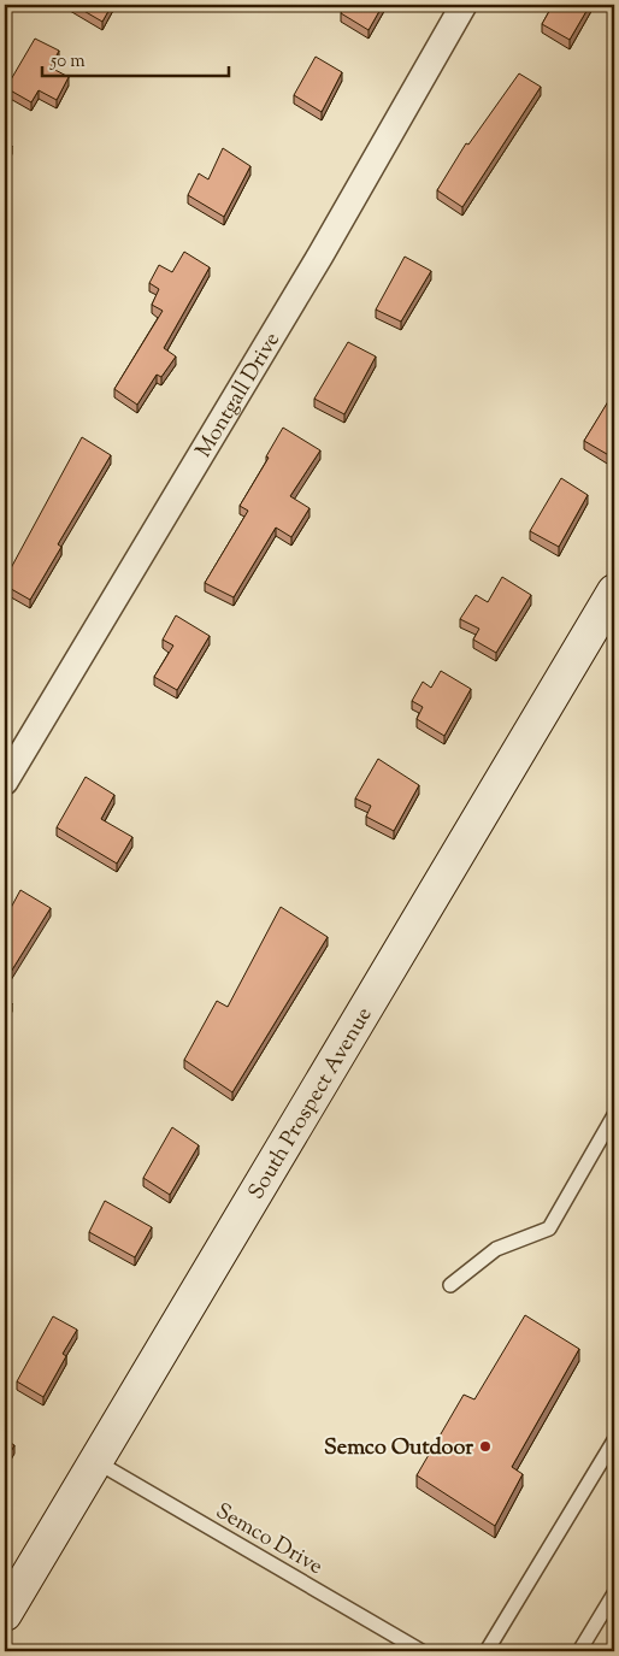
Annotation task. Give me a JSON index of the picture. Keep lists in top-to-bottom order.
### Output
{
  "streets": {
    "street": ["Montgall Drive", "South Prospect Avenue"],
    "lane": ["Semco Drive"]
  },
  "crossings": [
    ["South Prospect Avenue", "Semco Drive"]
  ],
  "places": ["Semco Outdoor"],
  "scale_bar": "50 m"
}
